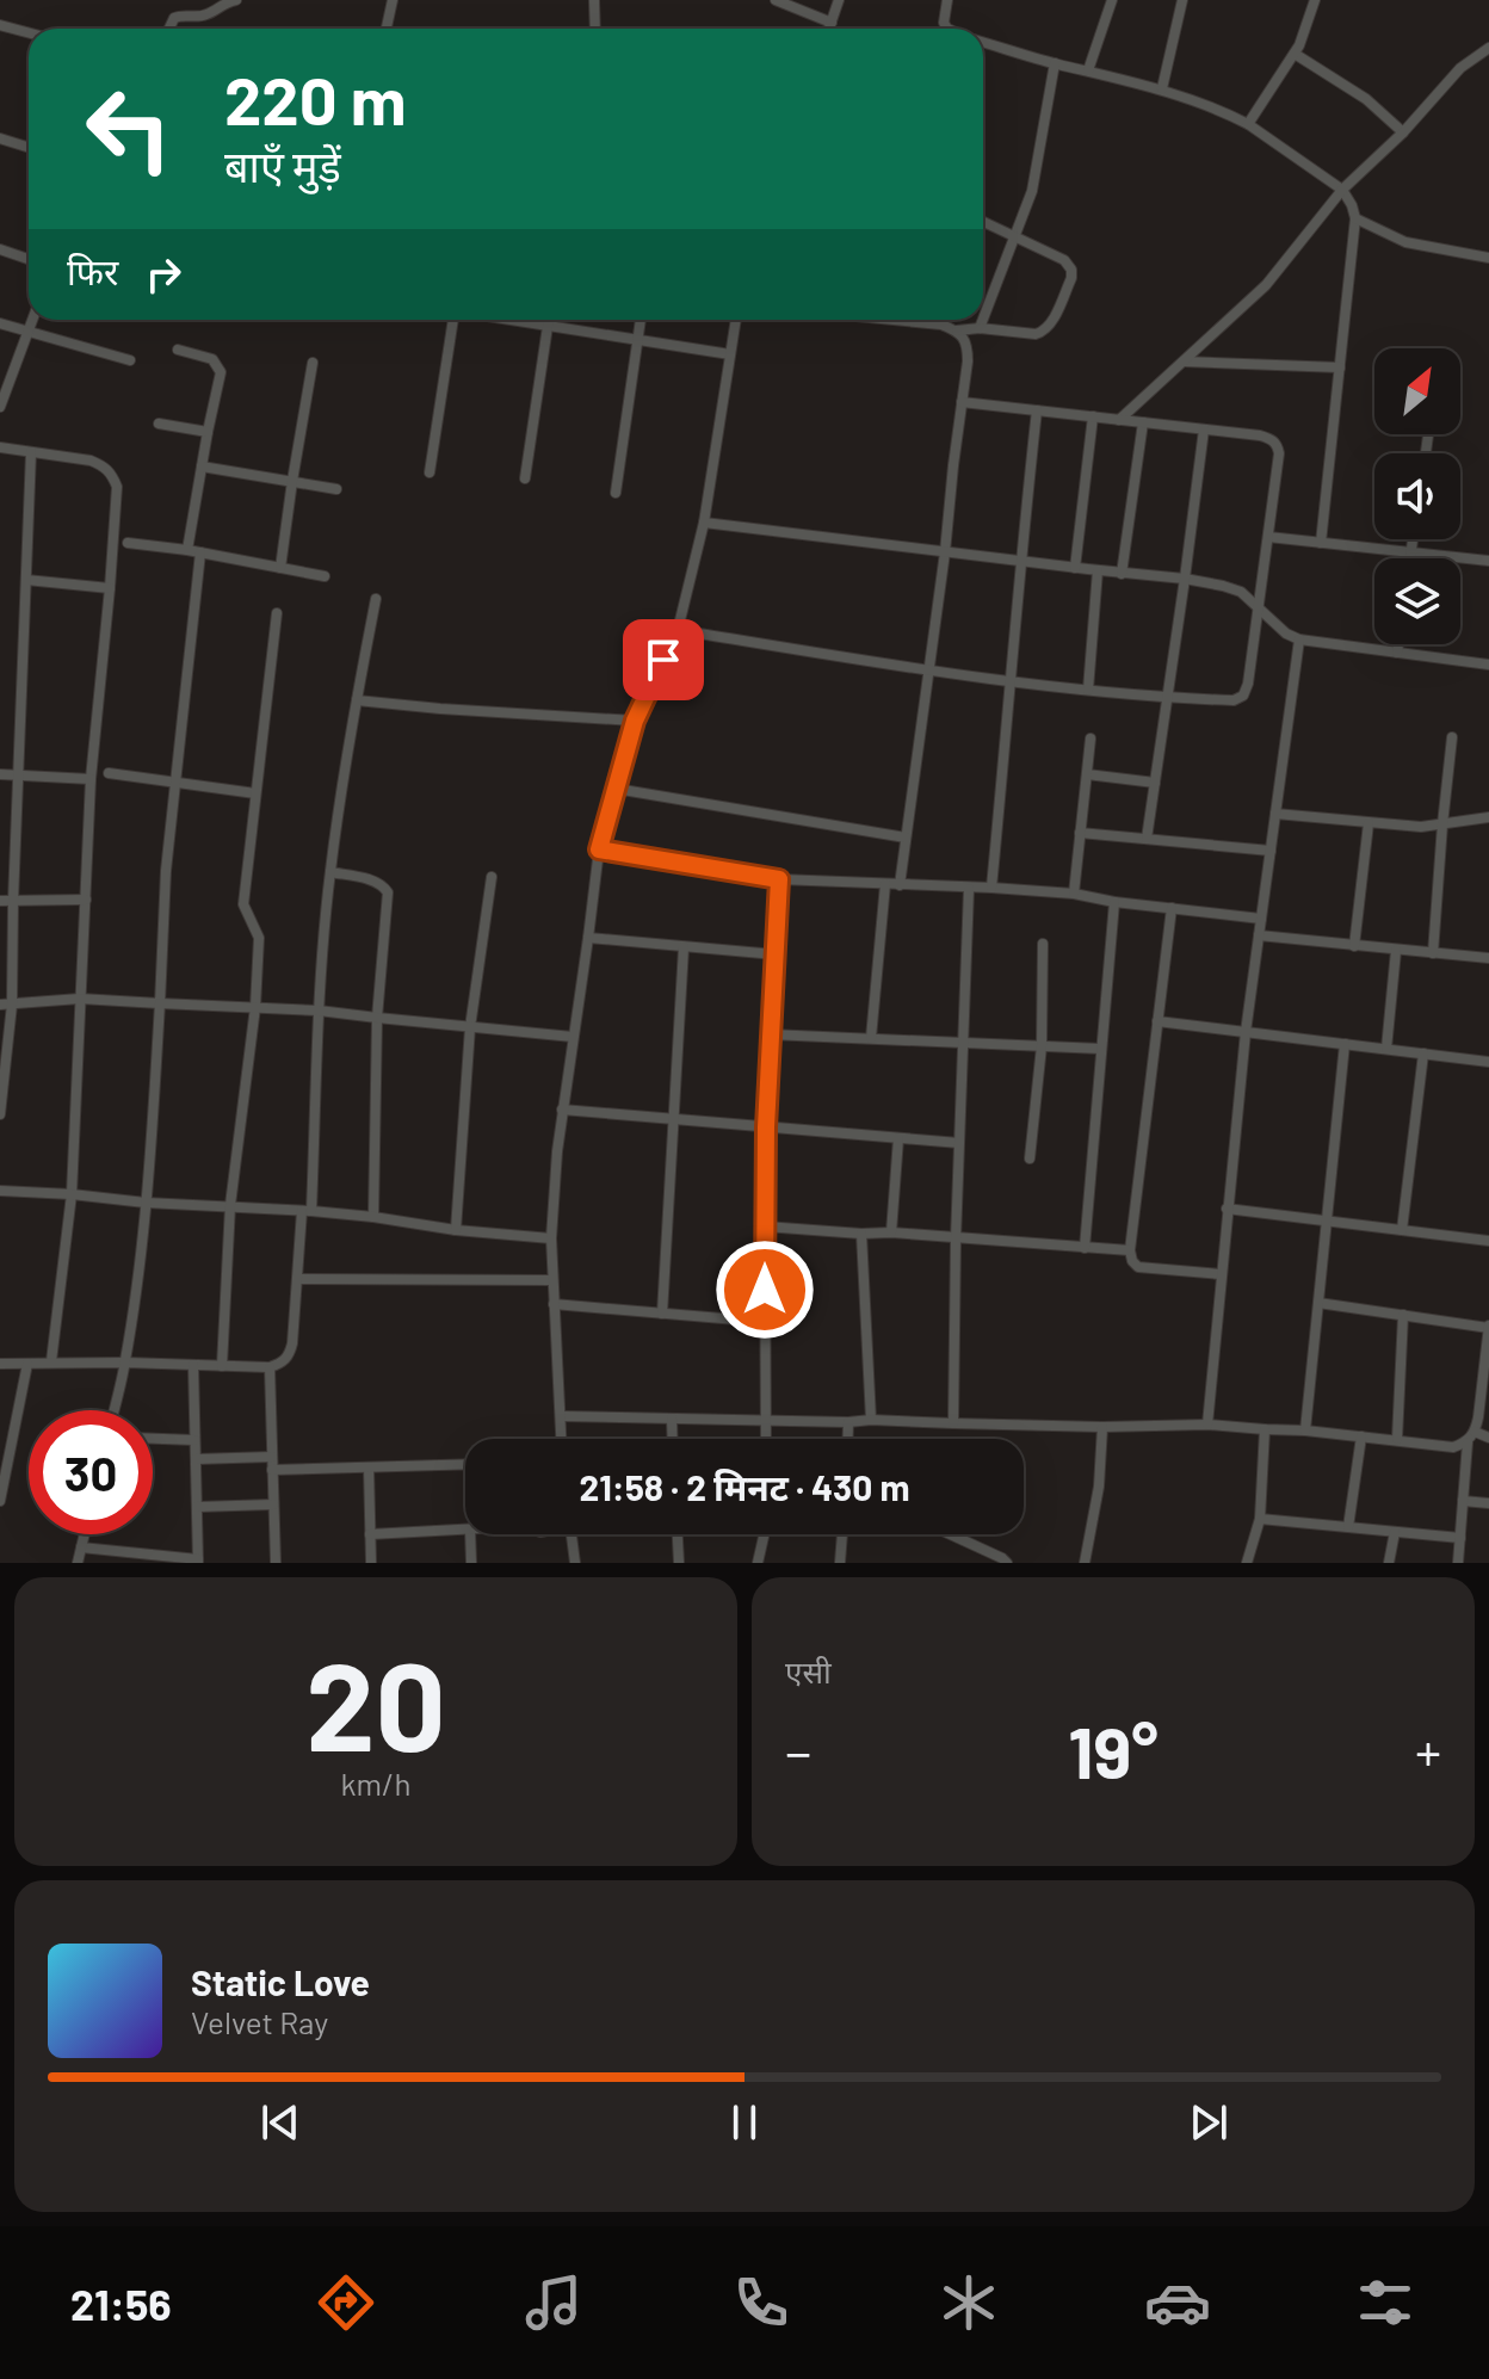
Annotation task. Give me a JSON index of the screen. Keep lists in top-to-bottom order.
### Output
{
  "north": "top right",
  "page": {
    "turn": ["220 m", "बाएँ मुड़ें"],
    "then": "फिर",
    "limit": "30",
    "trip": "21:58 · 2 मिनट · 430 m",
    "tile": [
      ["20", "km/h"],
      "एसी"
    ],
    "heat": ["−", "19°", "+"],
    "song": ["Static Love", "Velvet Ray"],
    "tabs": "21:56"
  }
}
